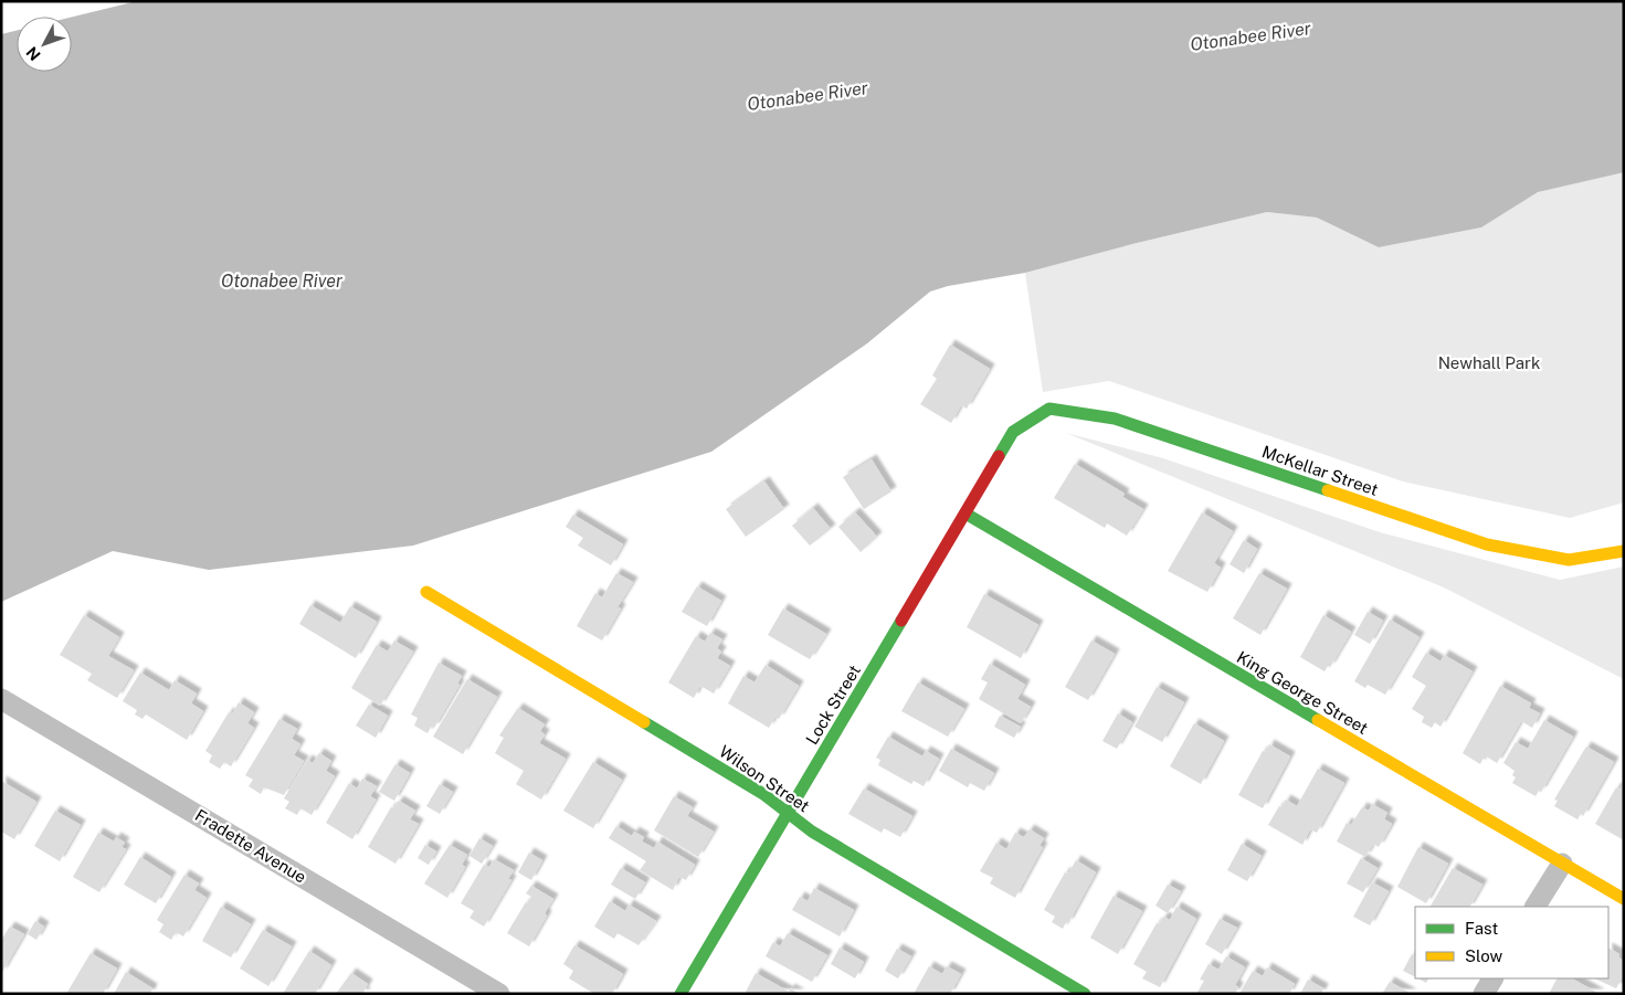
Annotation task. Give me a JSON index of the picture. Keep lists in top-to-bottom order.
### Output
{
  "streets": {
    "street": [
      "McKellar Street",
      "King George Street",
      "Lock Street",
      "Wilson Street",
      "Fradette Avenue"
    ]
  },
  "crossings": [
    ["McKellar Street", "Lock Street"],
    ["King George Street", "Lock Street"],
    ["Lock Street", "Wilson Street"]
  ],
  "water": ["Otonabee River"],
  "parks": ["Newhall Park"],
  "legend": ["Fast", "Slow"],
  "north": "bottom left"
}
